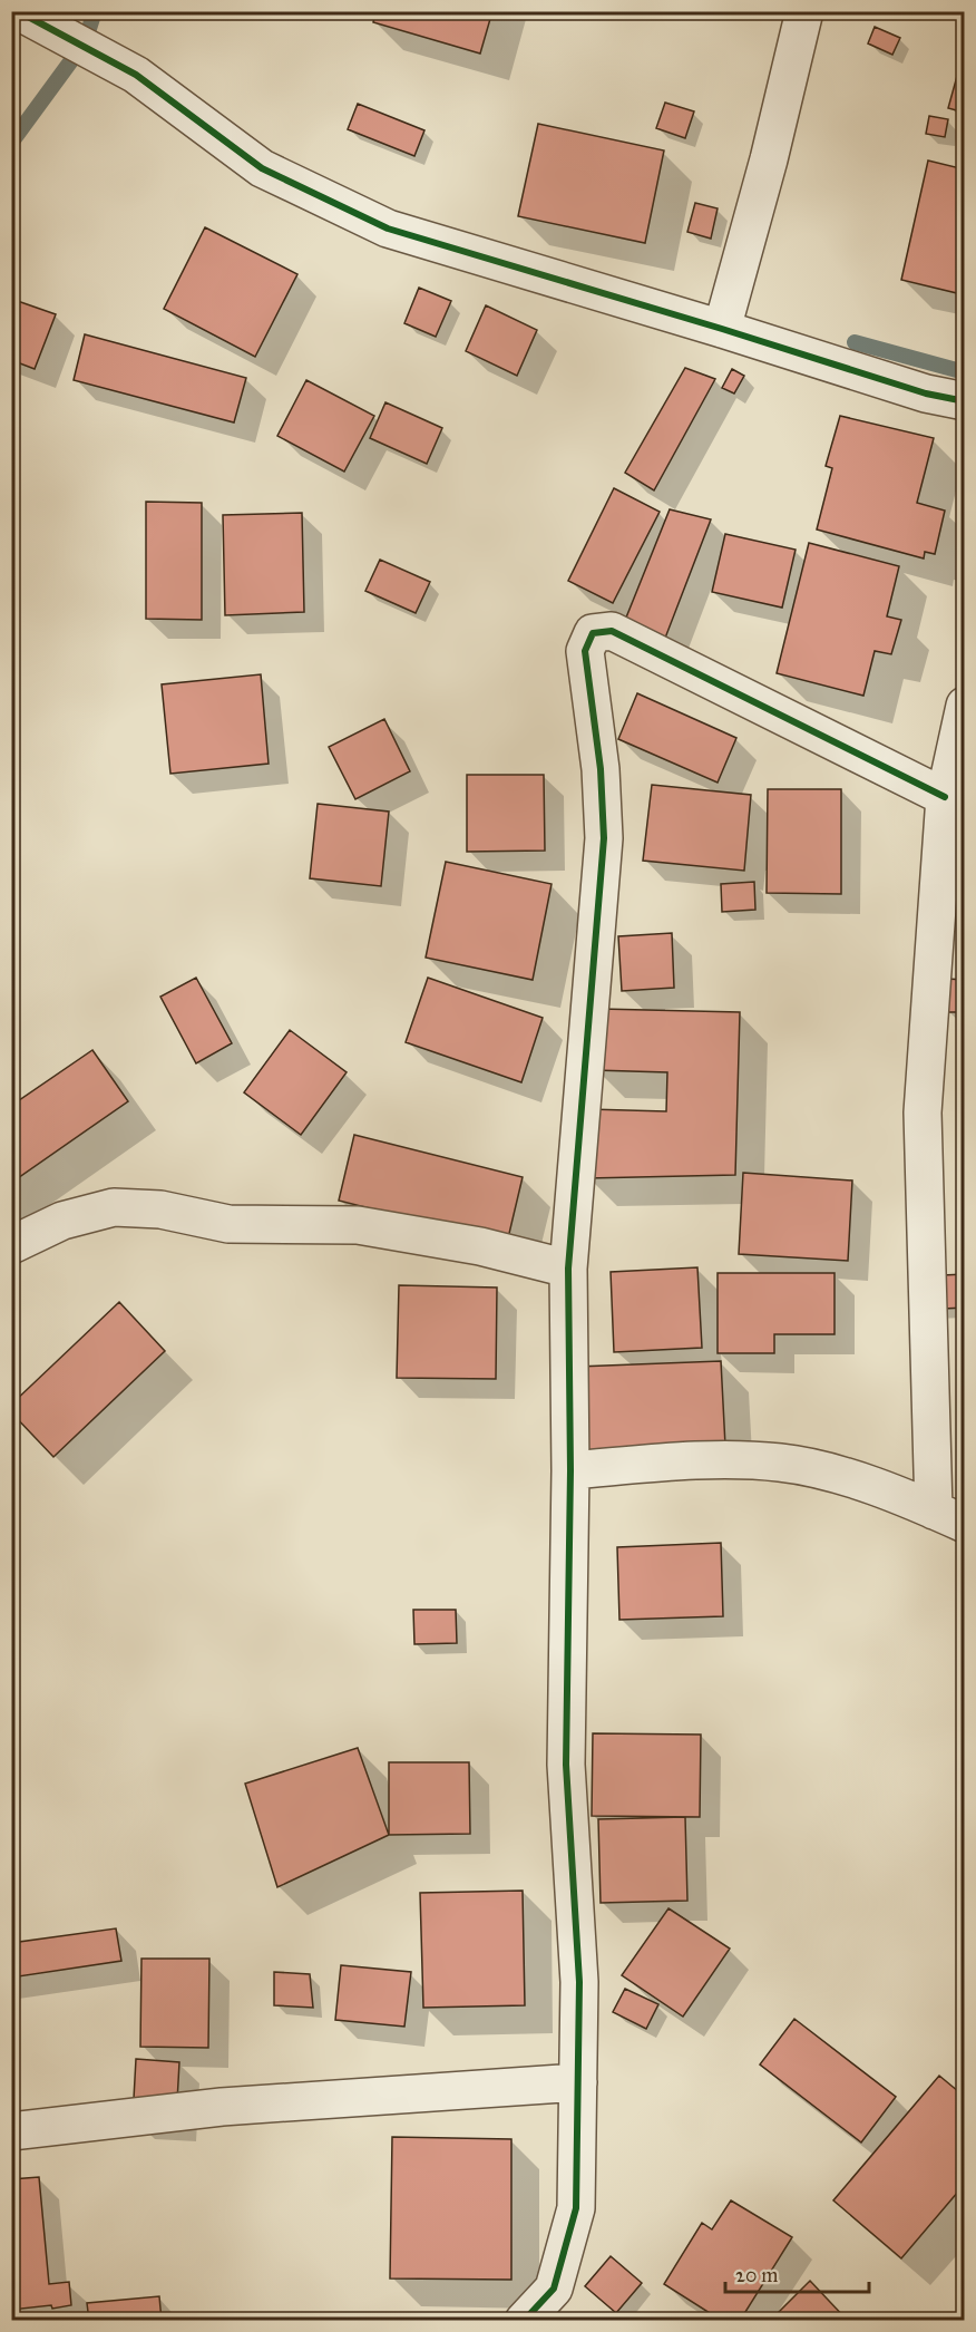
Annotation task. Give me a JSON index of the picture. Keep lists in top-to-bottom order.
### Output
{
  "scale_bar": "20 m"
}
